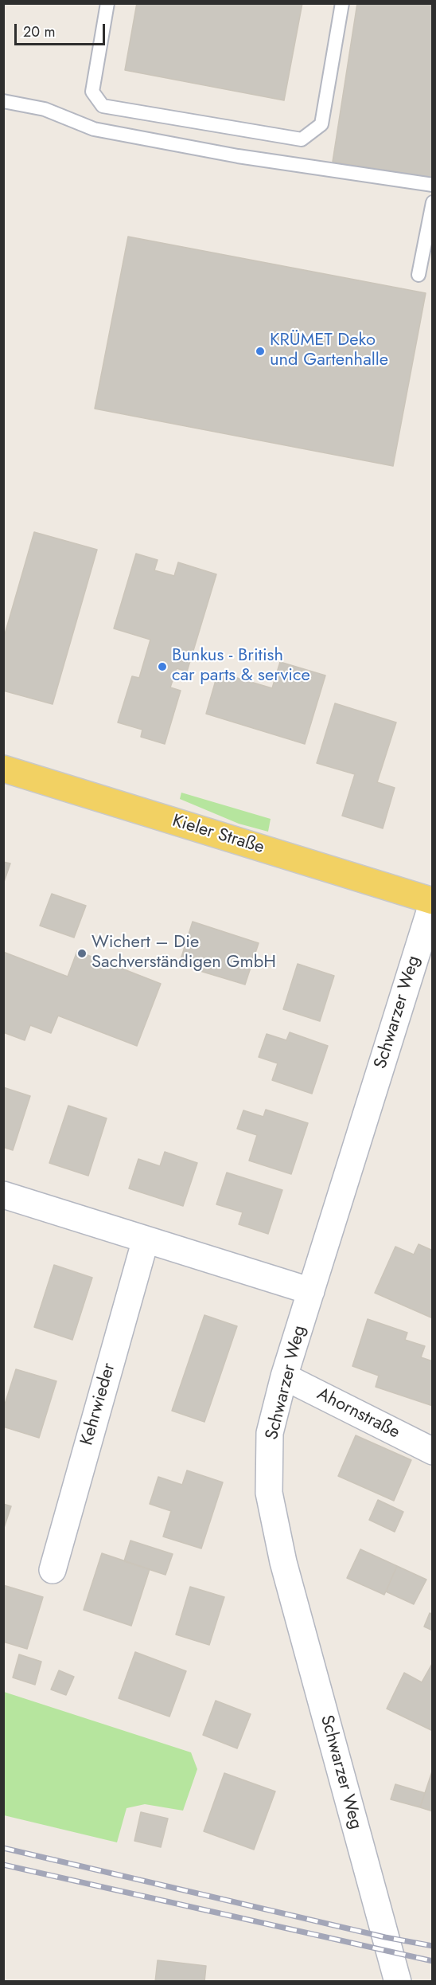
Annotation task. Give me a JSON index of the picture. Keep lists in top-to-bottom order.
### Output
{
  "streets": {
    "main road": ["Kieler Straße"],
    "street": ["Schwarzer Weg", "Kehrwieder", "Ahornstraße"]
  },
  "crossings": [
    ["Kieler Straße", "Schwarzer Weg"],
    ["Schwarzer Weg", "Ahornstraße"]
  ],
  "places": ["KRÜMET Deko und Gartenhalle", "Bunkus - British car parts & service", "Wichert – Die Sachverständigen GmbH"],
  "scale_bar": "20 m"
}
